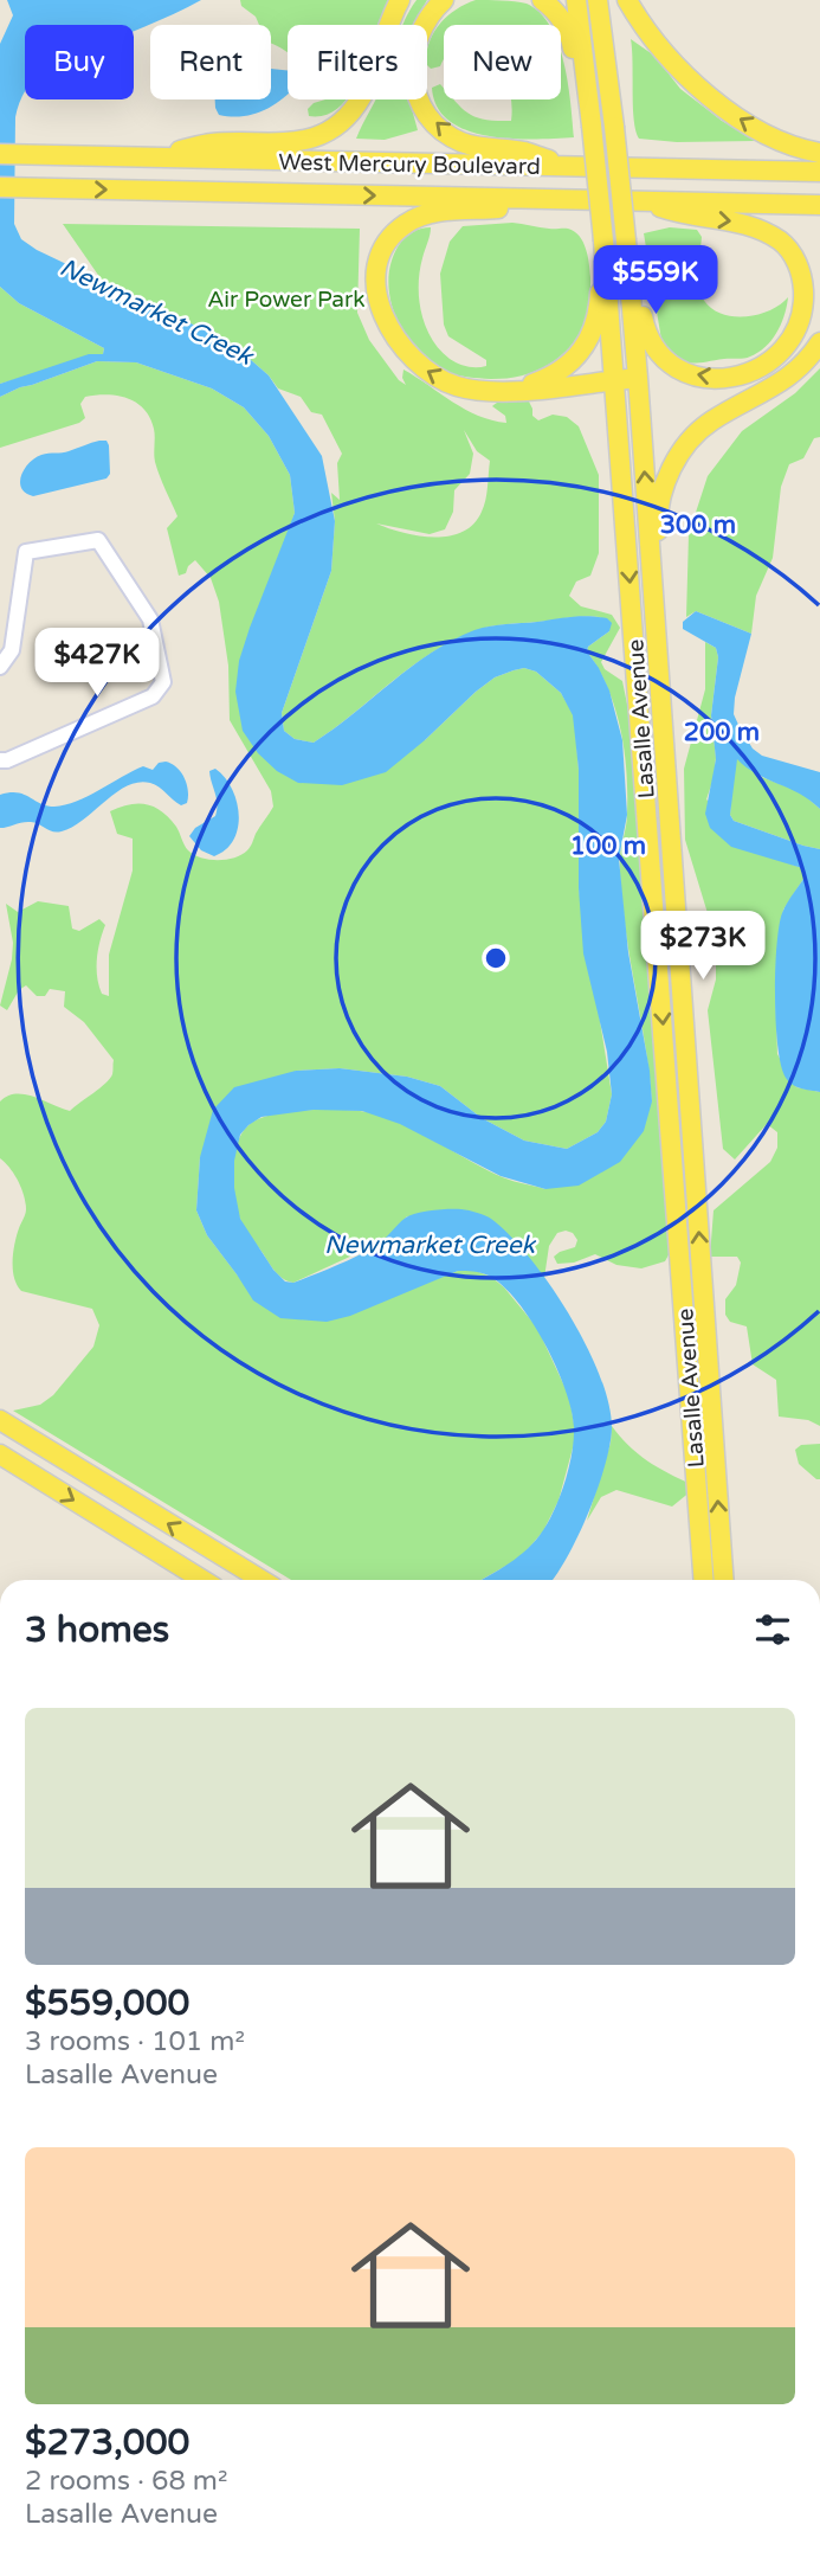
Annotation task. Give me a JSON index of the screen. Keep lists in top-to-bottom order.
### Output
{
  "streets": {
    "main road": ["West Mercury Boulevard", "Lasalle Avenue"]
  },
  "water": ["Newmarket Creek"],
  "parks": ["Air Power Park"],
  "page": {
    "chip": [
      "Buy",
      "Rent",
      "Filters",
      "New"
    ],
    "price": ["$559K", "$427K", "$273K"],
    "heading": "3 homes",
    "list": [
      {
        "name": "$559,000",
        "note": "3 rooms · 101 m² · Lasalle Avenue"
      },
      {
        "name": "$273,000",
        "note": "2 rooms · 68 m² · Lasalle Avenue"
      }
    ]
  },
  "rings": ["300 m", "200 m", "100 m"]
}
